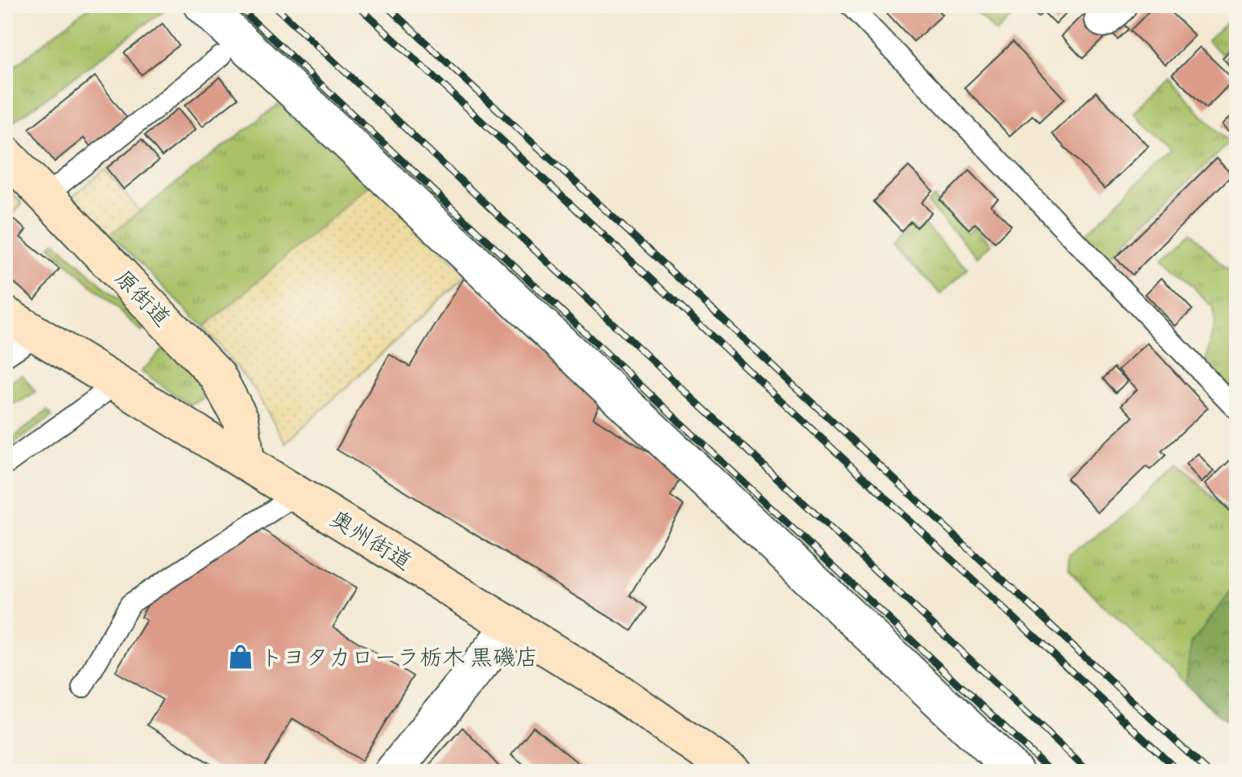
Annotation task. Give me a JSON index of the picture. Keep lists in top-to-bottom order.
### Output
{
  "streets": {
    "main road": ["原街道", "奥州街道"]
  },
  "crossings": [
    ["原街道", "奥州街道"]
  ],
  "places": {
    "shop": ["トヨタカローラ栃木 黒磯店"]
  }
}
